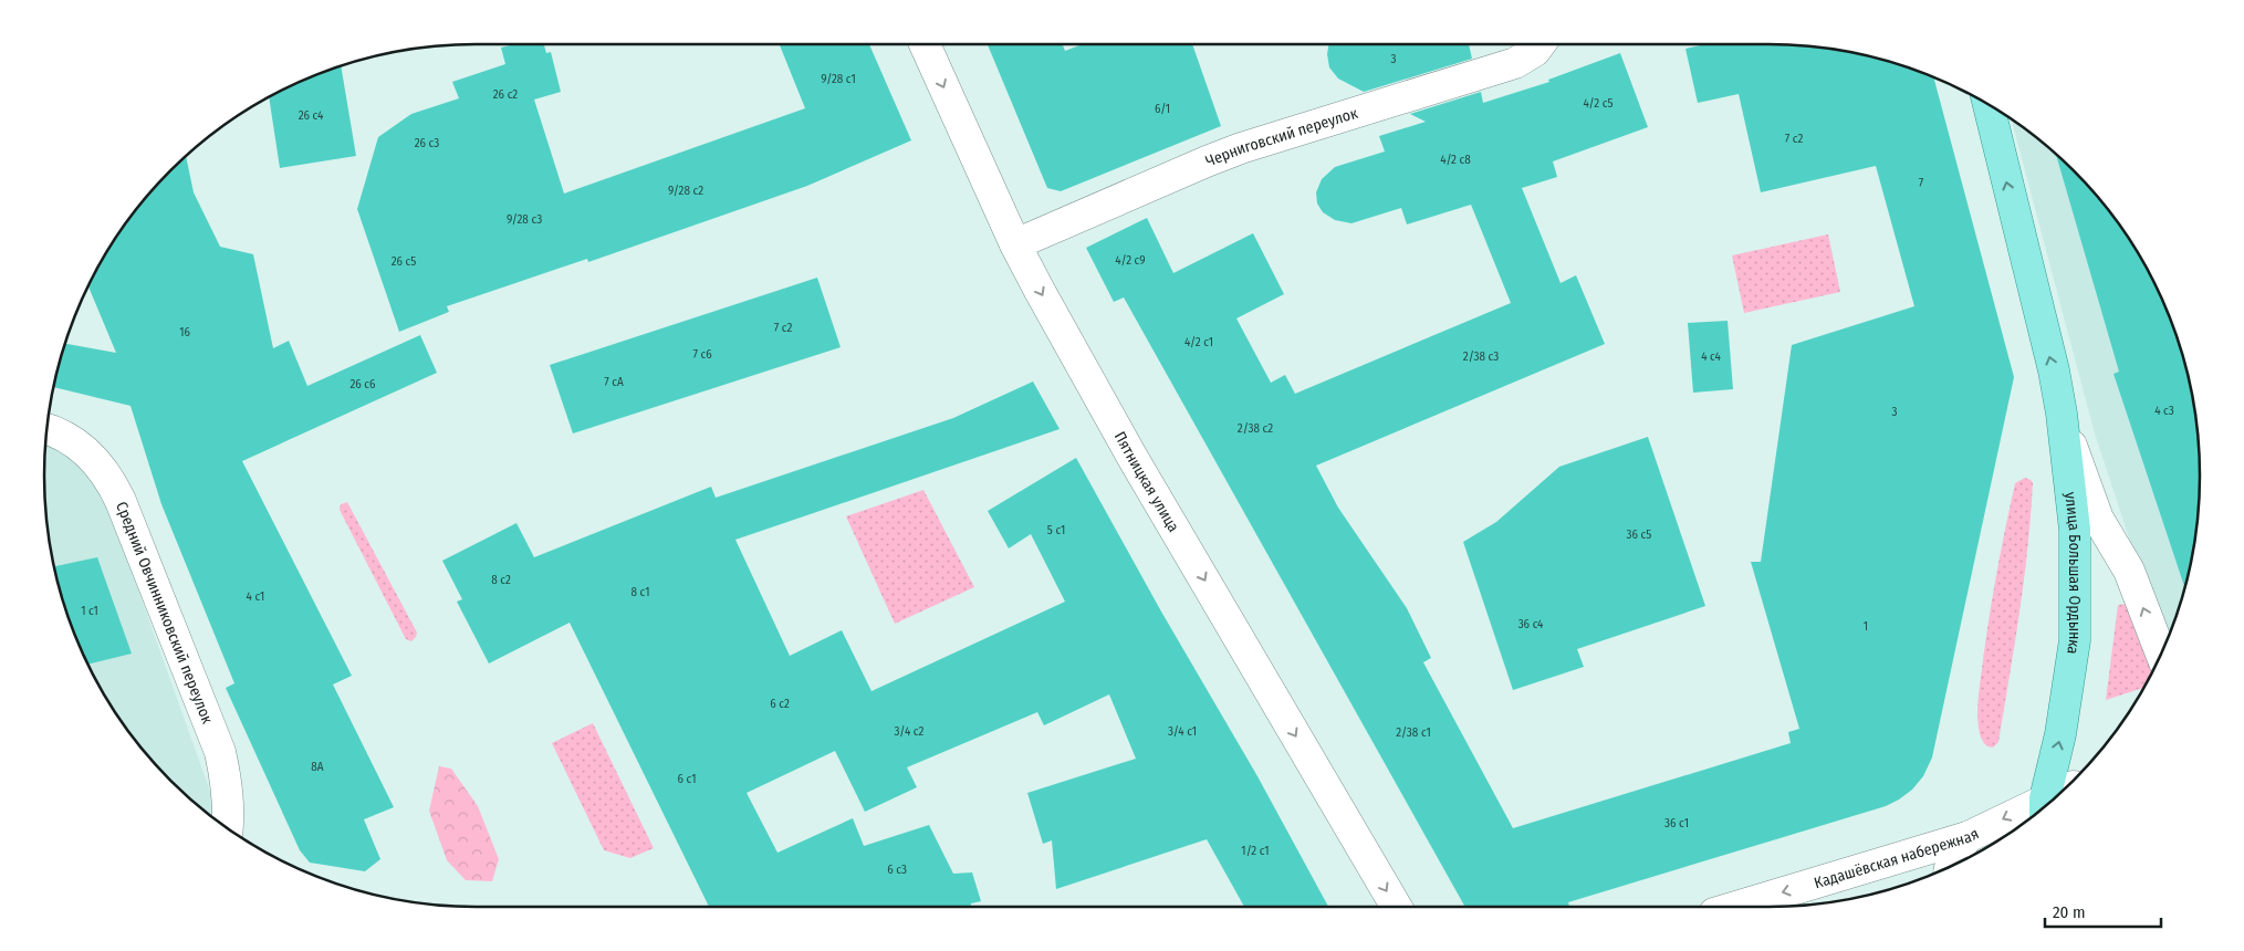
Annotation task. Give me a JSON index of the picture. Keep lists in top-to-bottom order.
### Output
{
  "streets": {
    "main road": ["улица Большая Ордынка"],
    "street": [
      "Черниговский переулок",
      "Пятницкая улица",
      "Средний Овчинниковский переулок",
      "Кадашёвская набережная"
    ]
  },
  "crossings": [
    ["Черниговский переулок", "Пятницкая улица"]
  ],
  "one_way": ["Пятницкая улица", "улица Большая Ордынка", "Кадашёвская набережная"],
  "house_numbers": [
    "3",
    "9/28 с1",
    "26 с2",
    "4/2 с5",
    "6/1",
    "26 с4",
    "7 с2",
    "26 с3",
    "4/2 с8",
    "7",
    "9/28 с2",
    "9/28 с3",
    "4/2 с9",
    "26 с5",
    "7 с2",
    "16",
    "4/2 с1",
    "7 с6",
    "2/38 с3",
    "4 с4",
    "7 сА",
    "26 с6",
    "4 с3",
    "3",
    "2/38 с2",
    "5 с1",
    "36 с5",
    "8 с2",
    "8 с1",
    "4 с1",
    "1 с1",
    "36 с4",
    "1",
    "6 с2",
    "3/4 с2",
    "3/4 с1",
    "2/38 с1",
    "8А",
    "6 с1",
    "36 с1",
    "1/2 с1",
    "6 с3"
  ],
  "scale_bar": "20 m"
}
